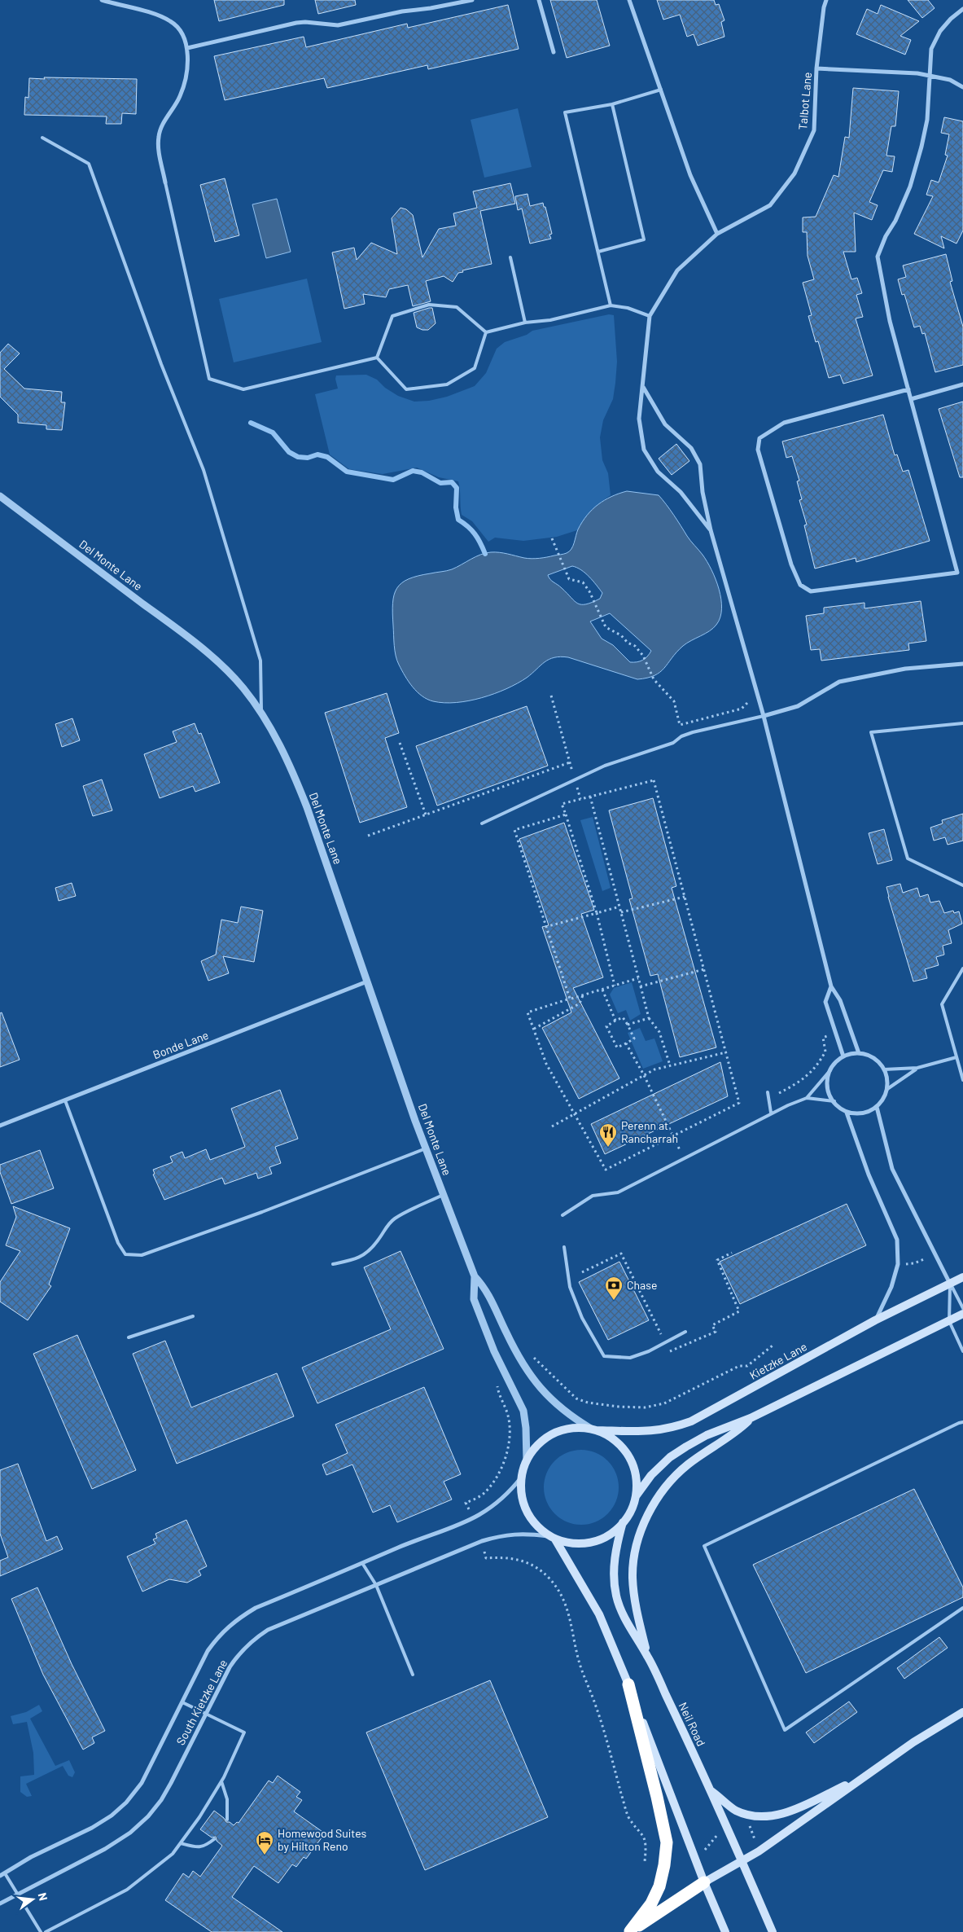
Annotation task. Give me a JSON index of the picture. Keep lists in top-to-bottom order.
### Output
{
  "streets": {
    "main road": ["Kietzke Lane", "Neil Road"],
    "street": [
      "Talbot Lane",
      "Del Monte Lane",
      "Bonde Lane",
      "South Kietzke Lane"
    ]
  },
  "crossings": [
    ["Del Monte Lane", "Bonde Lane"],
    ["Del Monte Lane", "Kietzke Lane"],
    ["Del Monte Lane", "South Kietzke Lane"],
    ["Del Monte Lane", "Neil Road"],
    ["Kietzke Lane", "South Kietzke Lane"],
    ["Kietzke Lane", "Neil Road"],
    ["South Kietzke Lane", "Neil Road"]
  ],
  "places": {
    "restaurant": ["Perenn at Rancharrah"],
    "bank": ["Chase"],
    "hotel": ["Homewood Suites by Hilton Reno"]
  },
  "north": "right"
}
